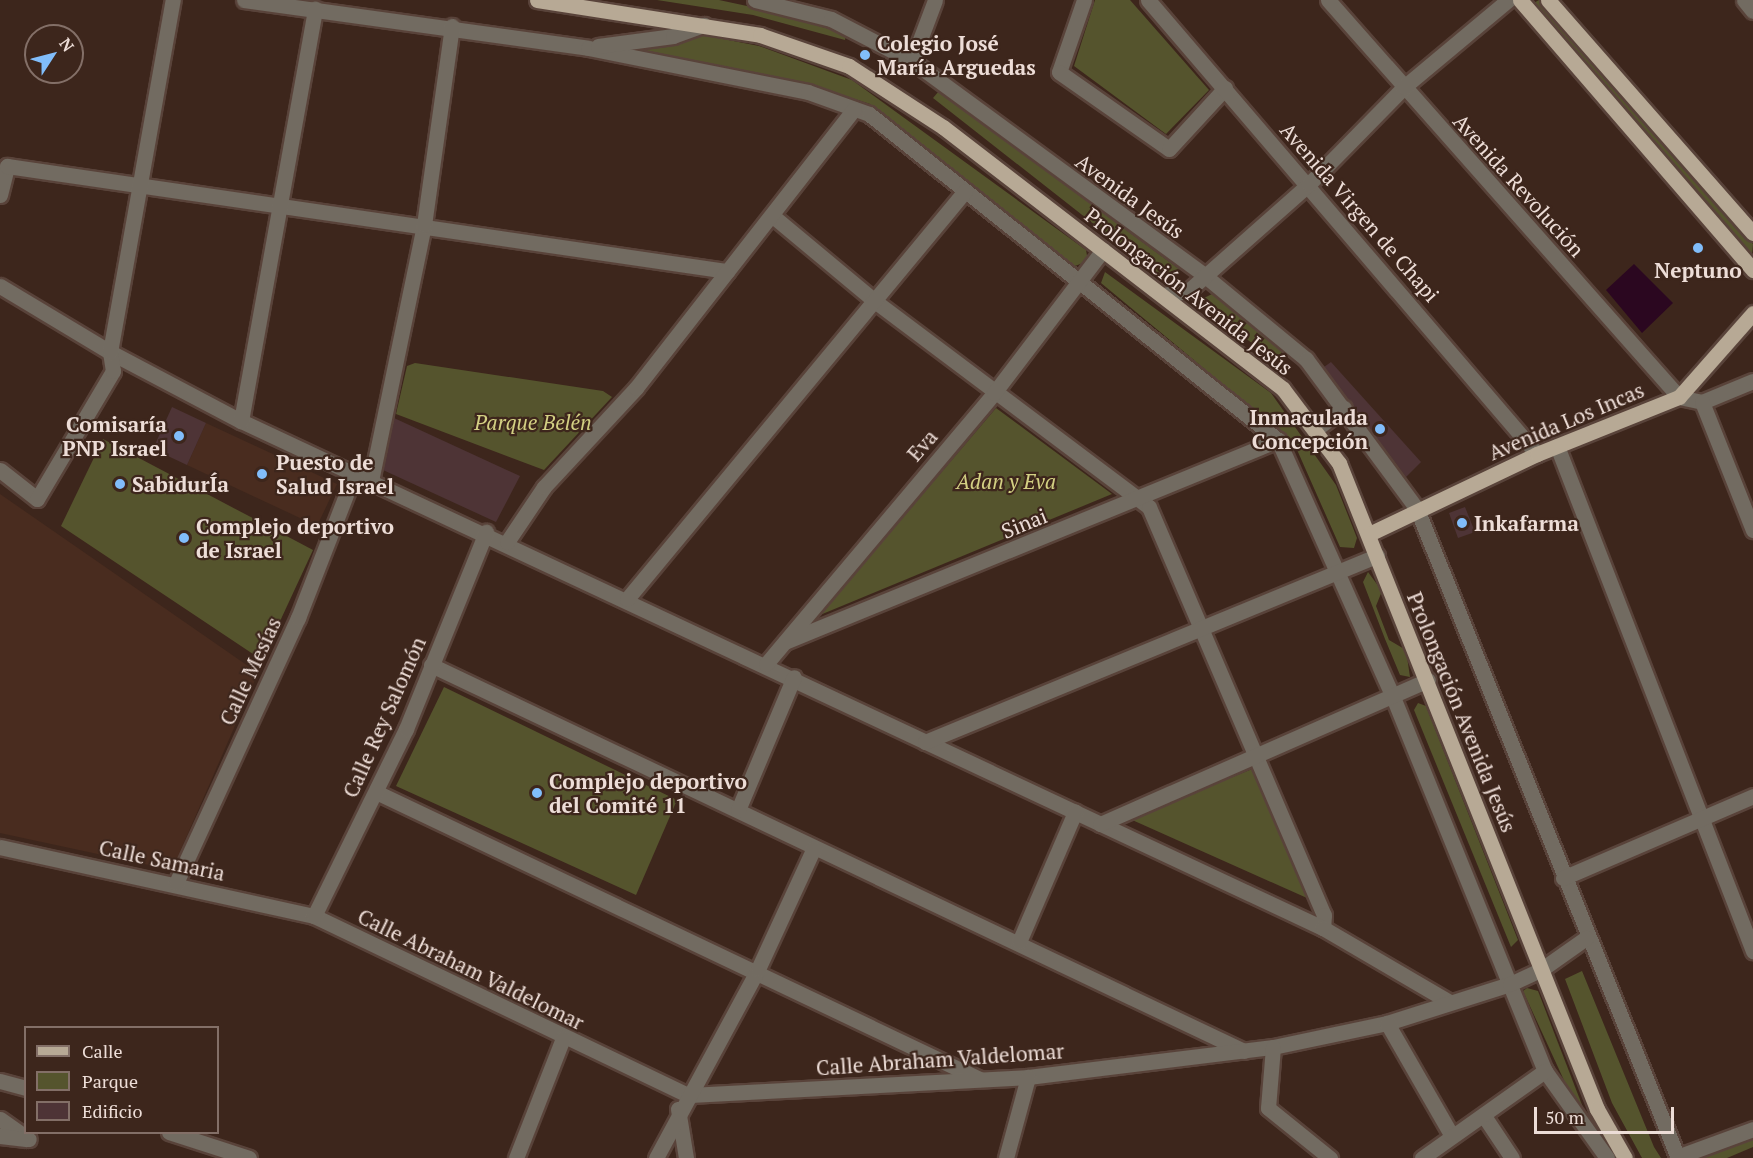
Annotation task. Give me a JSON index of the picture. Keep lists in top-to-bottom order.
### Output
{
  "streets": {
    "main road": ["Prolongación Avenida Jesús", "Avenida Los Incas"],
    "street": [
      "Avenida Revolución",
      "Avenida Jesús",
      "Avenida Virgen de Chapi",
      "Eva",
      "Sinai",
      "Calle Mesías",
      "Calle Rey Salomón",
      "Calle Samaria",
      "Calle Abraham Valdelomar"
    ]
  },
  "crossings": [
    ["Avenida Revolución", "Avenida Los Incas"],
    ["Avenida Jesús", "Avenida Los Incas"],
    ["Avenida Jesús", "Calle Abraham Valdelomar"],
    ["Avenida Virgen de Chapi", "Avenida Los Incas"],
    ["Prolongación Avenida Jesús", "Avenida Los Incas"],
    ["Prolongación Avenida Jesús", "Eva"],
    ["Prolongación Avenida Jesús", "Calle Abraham Valdelomar"],
    ["Eva", "Sinai"],
    ["Calle Mesías", "Calle Samaria"],
    ["Calle Rey Salomón", "Calle Samaria"],
    ["Calle Rey Salomón", "Calle Abraham Valdelomar"],
    ["Calle Samaria", "Calle Abraham Valdelomar"]
  ],
  "parks": ["Parque Belén", "Adan y Eva"],
  "places": [
    "Colegio José María Arguedas",
    "Neptuno",
    "Inmaculada Concepción",
    "Comisaría PNP Israel",
    "Puesto de Salud Israel",
    "SabidurÍa",
    "Inkafarma",
    "Complejo deportivo de Israel",
    "Complejo deportivo del Comité 11"
  ],
  "legend": ["Calle", "Parque", "Edificio"],
  "scale_bar": "50 m",
  "north": "top right"
}
